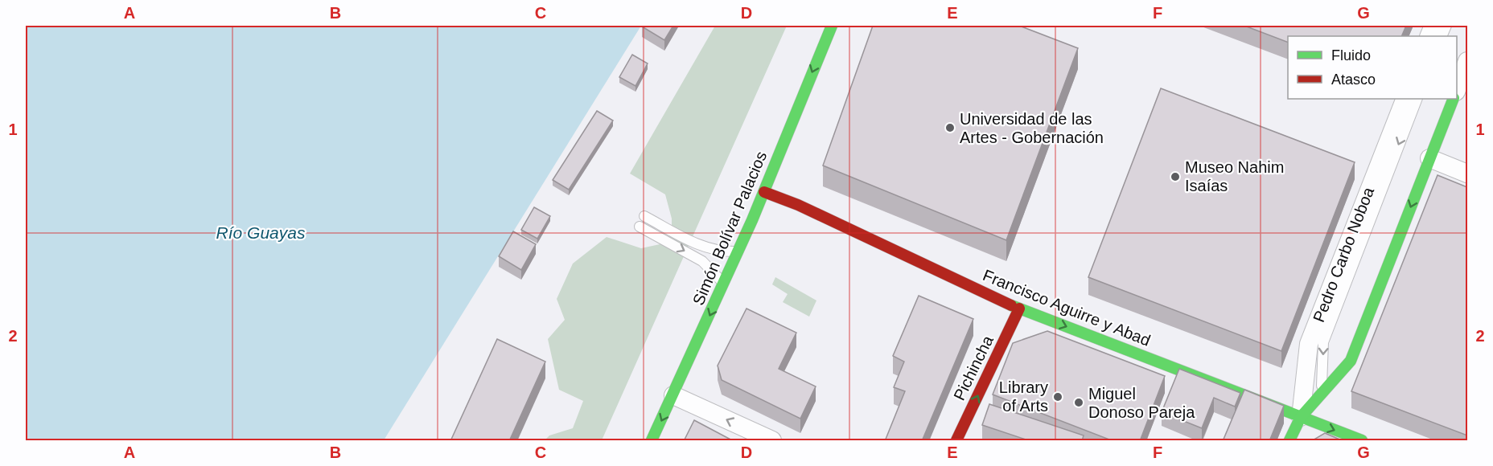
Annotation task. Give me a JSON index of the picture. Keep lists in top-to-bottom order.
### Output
{
  "streets": {
    "street": [
      "Simón Bolívar Palacios",
      "Pedro Carbo Noboa",
      "Francisco Aguirre y Abad",
      "Pichincha"
    ]
  },
  "crossings": [
    ["Simón Bolívar Palacios", "Francisco Aguirre y Abad"],
    ["Pedro Carbo Noboa", "Francisco Aguirre y Abad"],
    ["Francisco Aguirre y Abad", "Pichincha"]
  ],
  "one_way": ["Simón Bolívar Palacios", "Francisco Aguirre y Abad", "Pichincha"],
  "water": ["Río Guayas"],
  "places": [
    "Universidad de las Artes - Gobernación",
    "Museo Nahim Isaías",
    "Library of Arts",
    "Miguel Donoso Pareja"
  ],
  "legend": ["Fluido", "Atasco"],
  "grid": {
    "columns": [
      "A",
      "B",
      "C",
      "D",
      "E",
      "F",
      "G"
    ],
    "rows": ["1", "2"]
  }
}
